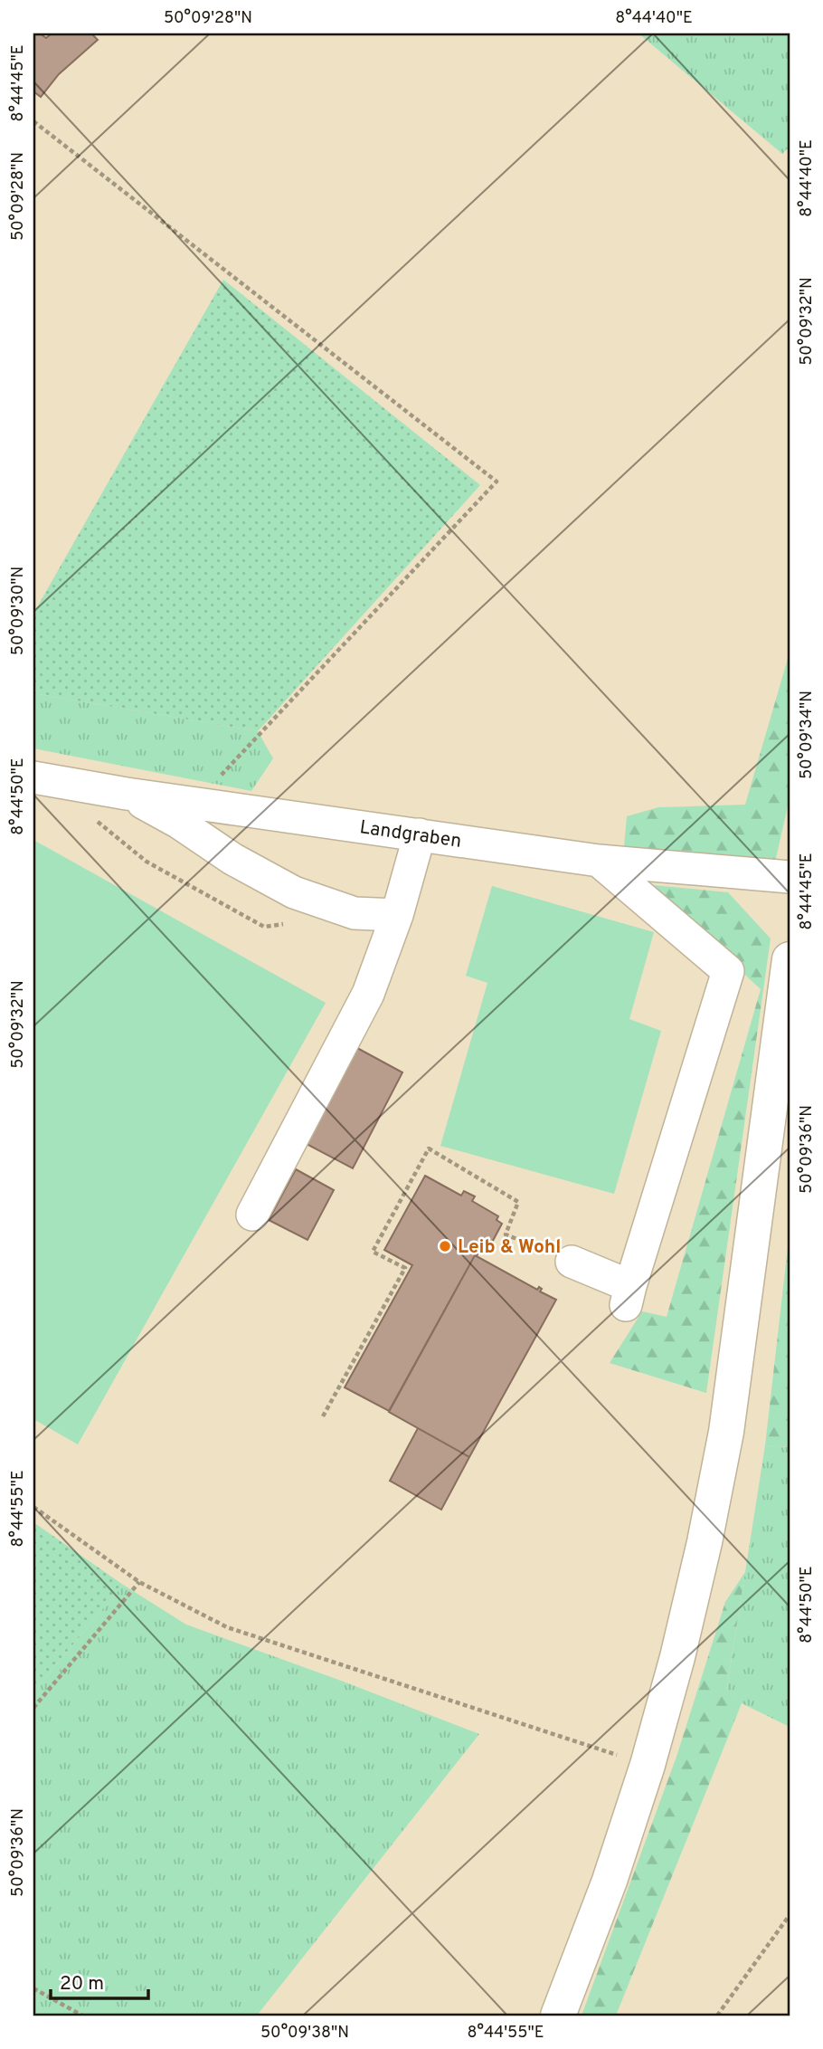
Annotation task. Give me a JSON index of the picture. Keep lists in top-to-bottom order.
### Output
{
  "streets": {
    "street": ["Landgraben"]
  },
  "places": ["Leib & Wohl"],
  "scale_bar": "20 m",
  "coordinates": [
    "50°09'28\"N",
    "8°44'40\"E",
    "8°44'45\"E",
    "50°09'32\"N",
    "50°09'30\"N",
    "50°09'34\"N",
    "8°44'50\"E",
    "50°09'36\"N",
    "8°44'55\"E",
    "50°09'38\"N"
  ]
}
